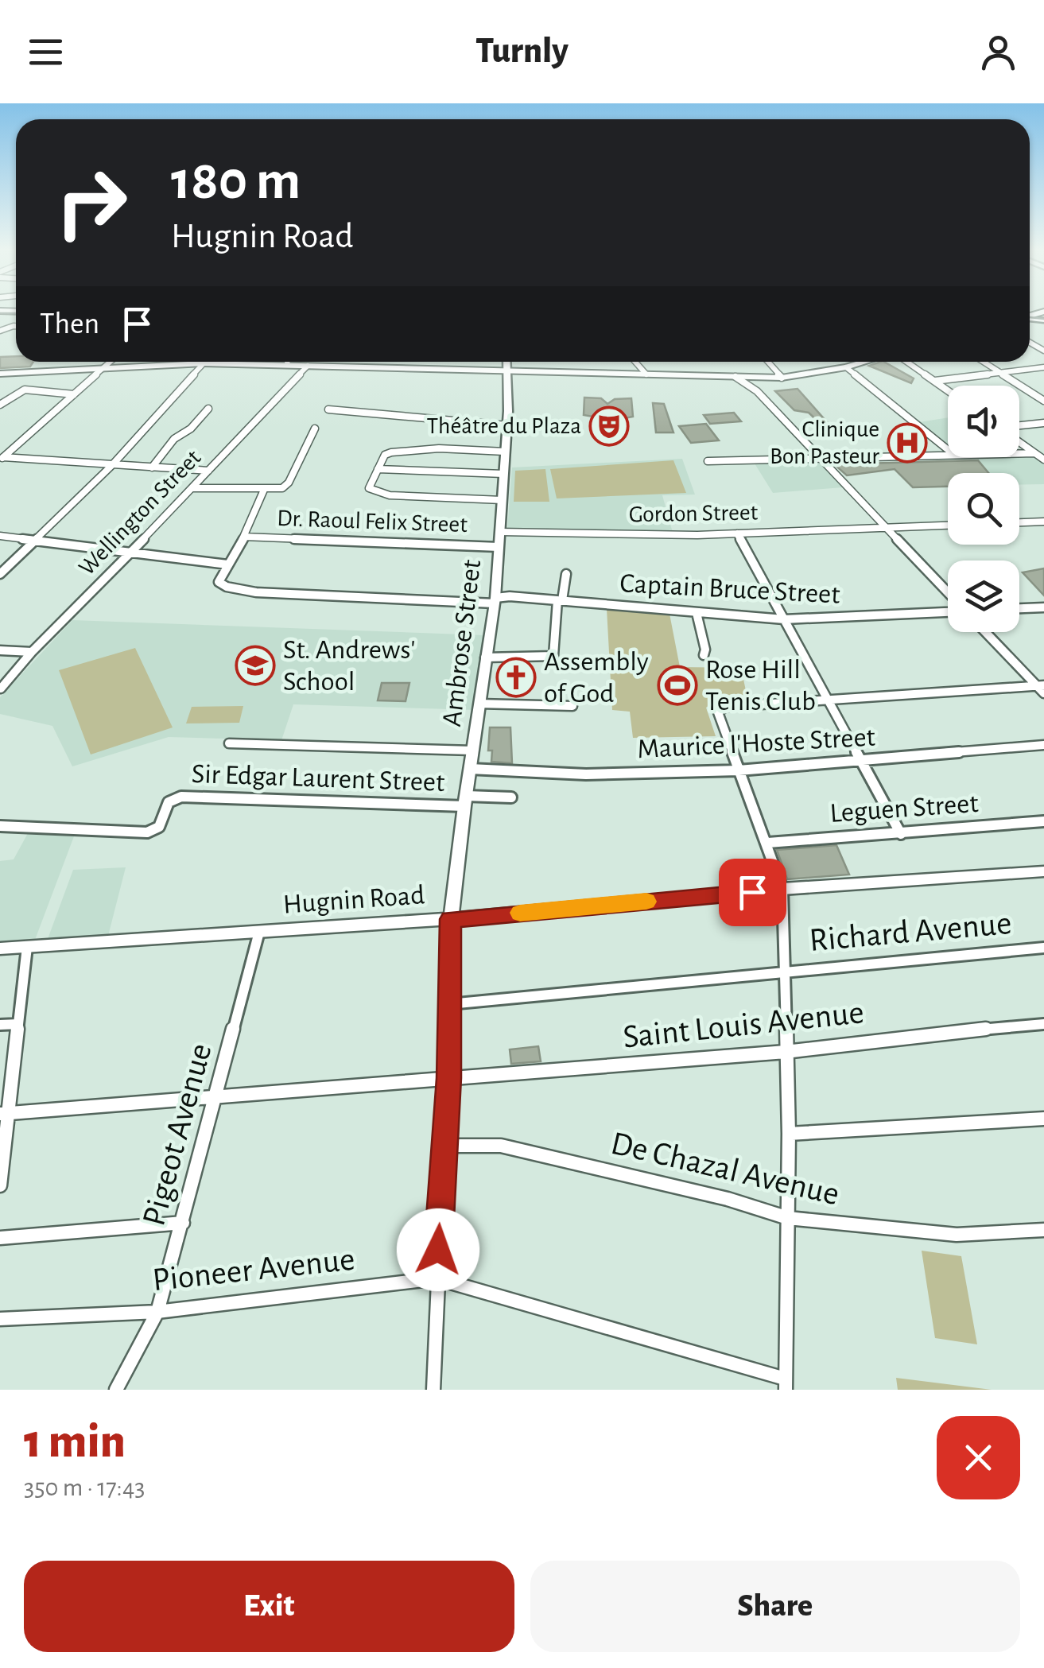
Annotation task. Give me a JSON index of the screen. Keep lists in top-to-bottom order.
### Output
{
  "streets": {
    "street": [
      "Wellington Street",
      "Gordon Street",
      "Dr. Raoul Felix Street",
      "Captain Bruce Street",
      "Ambrose Street",
      "Maurice I'Hoste Street",
      "Sir Edgar Laurent Street",
      "Leguen Street",
      "Hugnin Road",
      "Richard Avenue",
      "Saint Louis Avenue",
      "Pigeot Avenue",
      "De Chazal Avenue",
      "Pioneer Avenue"
    ]
  },
  "crossings": [
    ["Gordon Street", "Ambrose Street"],
    ["Dr. Raoul Felix Street", "Ambrose Street"],
    ["Captain Bruce Street", "Ambrose Street"],
    ["Ambrose Street", "Maurice I'Hoste Street"],
    ["Ambrose Street", "Sir Edgar Laurent Street"],
    ["Ambrose Street", "Hugnin Road"],
    ["Hugnin Road", "Pigeot Avenue"],
    ["Saint Louis Avenue", "Pigeot Avenue"],
    ["Pigeot Avenue", "Pioneer Avenue"]
  ],
  "places": {
    "theatre": ["Théâtre du Plaza"],
    "hospital": ["Clinique Bon Pasteur"],
    "school or university": ["St. Andrews' School"],
    "church": ["Assembly of God"],
    "sports": ["Rose Hill Tenis Club"]
  },
  "page": {
    "header": "Turnly",
    "turn": ["180 m", "Hugnin Road"],
    "then": "Then",
    "heading": ["1 min", "350 m · 17:43"],
    "buttons": ["Exit", "Share"]
  }
}
